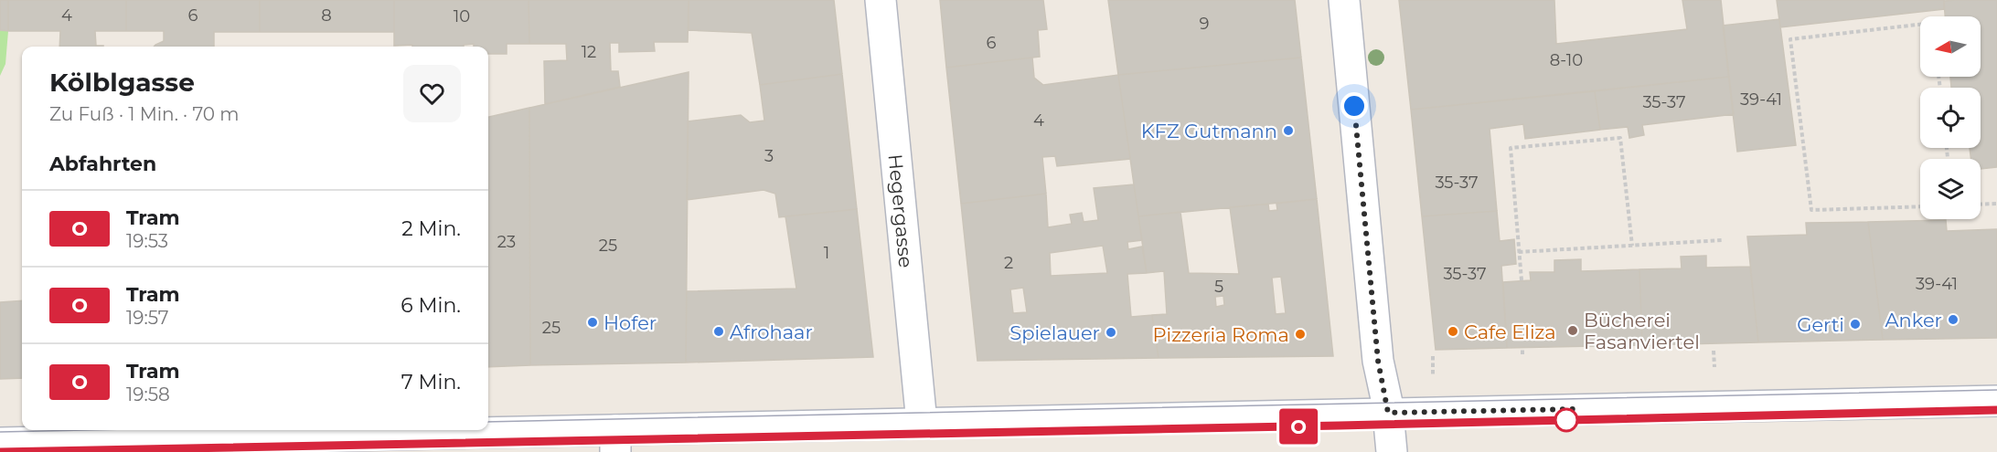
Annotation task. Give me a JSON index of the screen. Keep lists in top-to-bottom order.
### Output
{
  "streets": {
    "main road": ["Hegergasse"]
  },
  "places": [
    "KFZ Gutmann",
    "Anker",
    "Hofer",
    "Gerti",
    "Bücherei Fasanviertel",
    "Afrohaar",
    "Cafe Eliza",
    "Spielauer",
    "Pizzeria Roma"
  ],
  "lines": ["tram line O"],
  "house_numbers": [
    "4",
    "6",
    "8",
    "10",
    "9",
    "6",
    "12",
    "8-10",
    "39-41",
    "35-37",
    "4",
    "3",
    "35-37",
    "23",
    "25",
    "1",
    "2",
    "35-37",
    "39-41",
    "5",
    "25"
  ],
  "north": "left",
  "page": {
    "on_map": "O",
    "heading": [
      ["Kölblgasse", "Zu Fuß · 1 Min. · 70 m"],
      "Abfahrten"
    ],
    "list": [
      {
        "mark": "O",
        "name": "Tram",
        "note": "19:53",
        "value": "2 Min."
      },
      {
        "mark": "O",
        "name": "Tram",
        "note": "19:57",
        "value": "6 Min."
      },
      {
        "mark": "O",
        "name": "Tram",
        "note": "19:58",
        "value": "7 Min."
      }
    ]
  }
}
